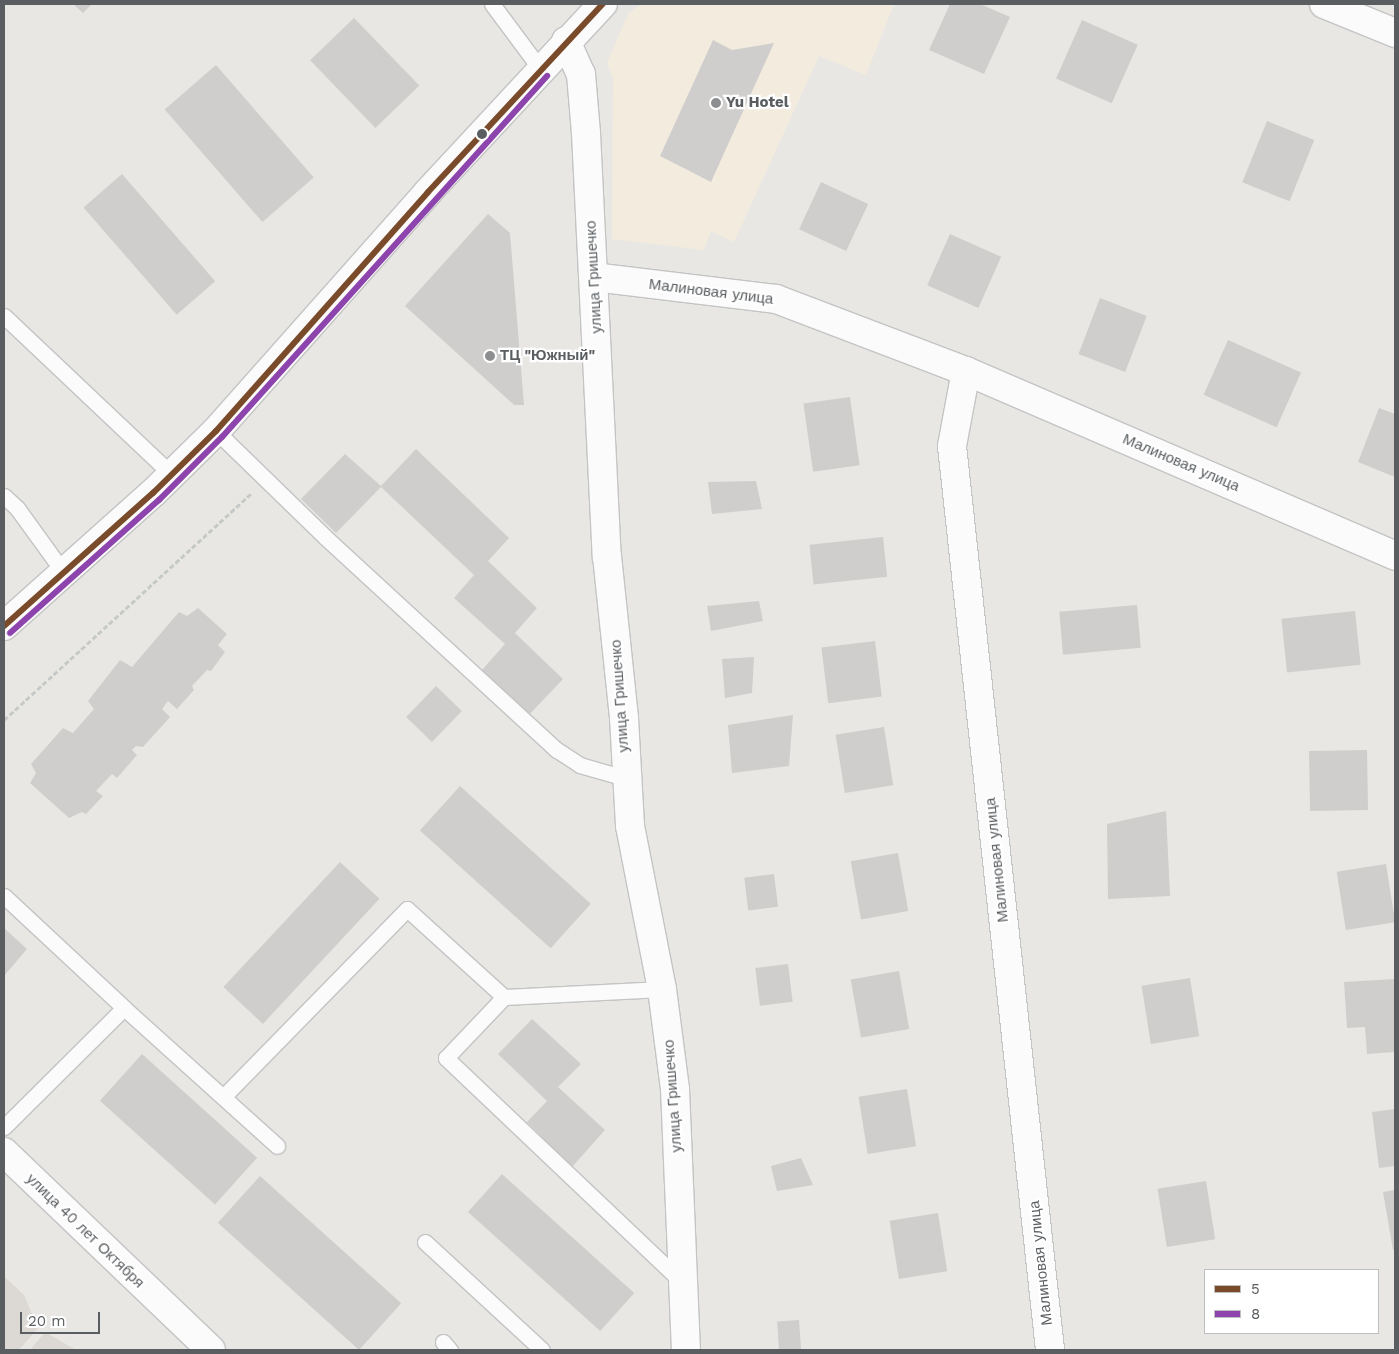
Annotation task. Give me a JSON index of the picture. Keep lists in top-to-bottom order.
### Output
{
  "streets": {
    "street": ["улица Гришечко", "Малиновая улица", "улица 40 лет Октября"]
  },
  "crossings": [
    ["улица Гришечко", "Малиновая улица"]
  ],
  "places": ["Yu Hotel", "ТЦ \"Южный\""],
  "lines": ["transit line 5", "transit line 8"],
  "legend": ["5", "8"],
  "scale_bar": "20 m"
}
